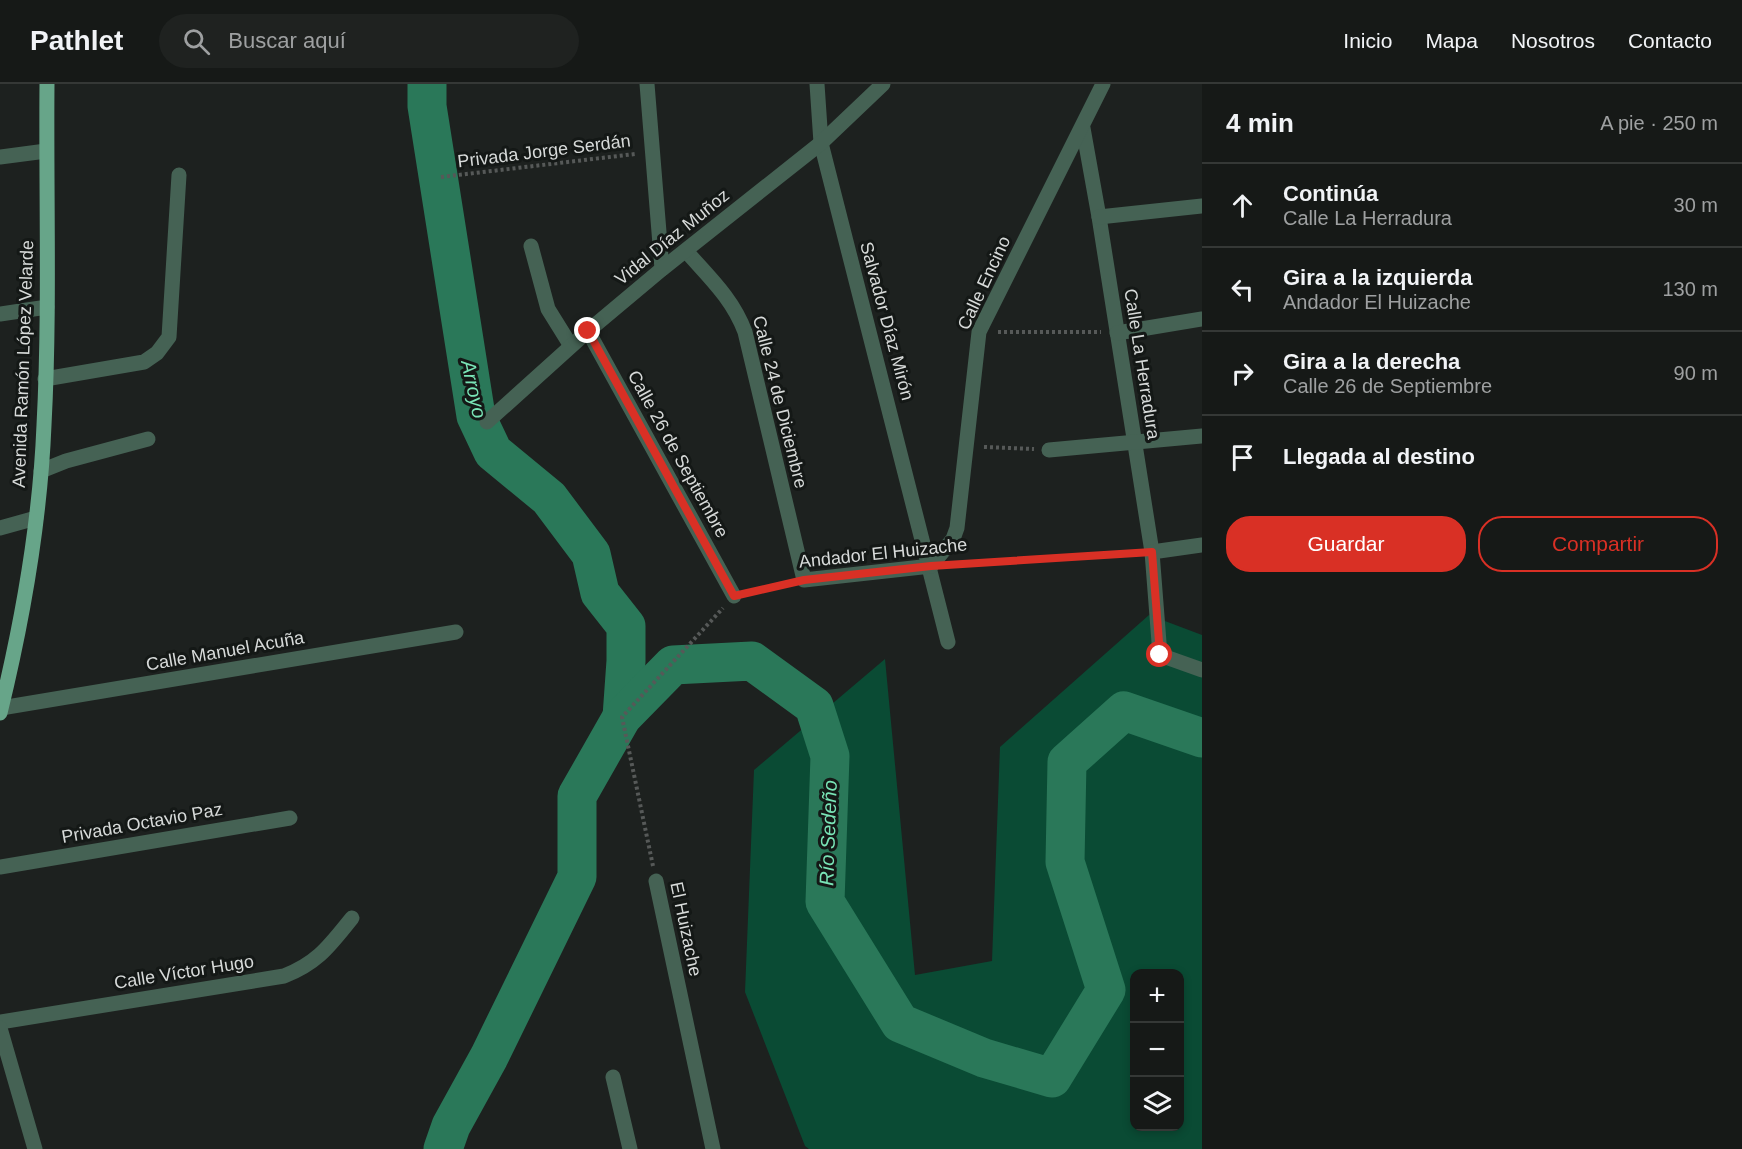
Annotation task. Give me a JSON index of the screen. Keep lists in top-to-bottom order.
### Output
{
  "streets": {
    "main road": ["Avenida Ramón López Velarde"],
    "street": [
      "Vidal Díaz Muñoz",
      "Calle Encino",
      "Salvador Díaz Mirón",
      "Calle La Herradura",
      "Calle 24 de Diciembre",
      "Calle 26 de Septiembre",
      "Andador El Huizache",
      "Calle Manuel Acuña",
      "Privada Octavio Paz",
      "El Huizache",
      "Calle Víctor Hugo"
    ],
    "path": ["Privada Jorge Serdán"]
  },
  "crossings": [
    ["Vidal Díaz Muñoz", "Salvador Díaz Mirón"],
    ["Vidal Díaz Muñoz", "Calle 24 de Diciembre"],
    ["Vidal Díaz Muñoz", "Calle 26 de Septiembre"],
    ["Calle Encino", "Salvador Díaz Mirón"],
    ["Calle Encino", "Calle La Herradura"],
    ["Calle Encino", "Andador El Huizache"],
    ["Salvador Díaz Mirón", "Andador El Huizache"],
    ["Avenida Ramón López Velarde", "Calle Manuel Acuña"],
    ["Calle La Herradura", "Andador El Huizache"],
    ["Calle 24 de Diciembre", "Andador El Huizache"],
    ["Calle 26 de Septiembre", "Andador El Huizache"],
    ["Calle 26 de Septiembre", "El Huizache"],
    ["Andador El Huizache", "El Huizache"]
  ],
  "water": ["Arroyo", "Río Sedeño"],
  "page": {
    "header": "Pathlet",
    "search": "Buscar aquí",
    "nav": [
      "Inicio",
      "Mapa",
      "Nosotros",
      "Contacto"
    ],
    "heading": ["4 min", "A pie · 250 m"],
    "list": [
      ["Continúa", "Calle La Herradura", "30 m"],
      ["Gira a la izquierda", "Andador El Huizache", "130 m"],
      ["Gira a la derecha", "Calle 26 de Septiembre", "90 m"],
      "Llegada al destino"
    ],
    "buttons": ["Guardar", "Compartir"],
    "map_buttons": ["+", "−"]
  }
}
